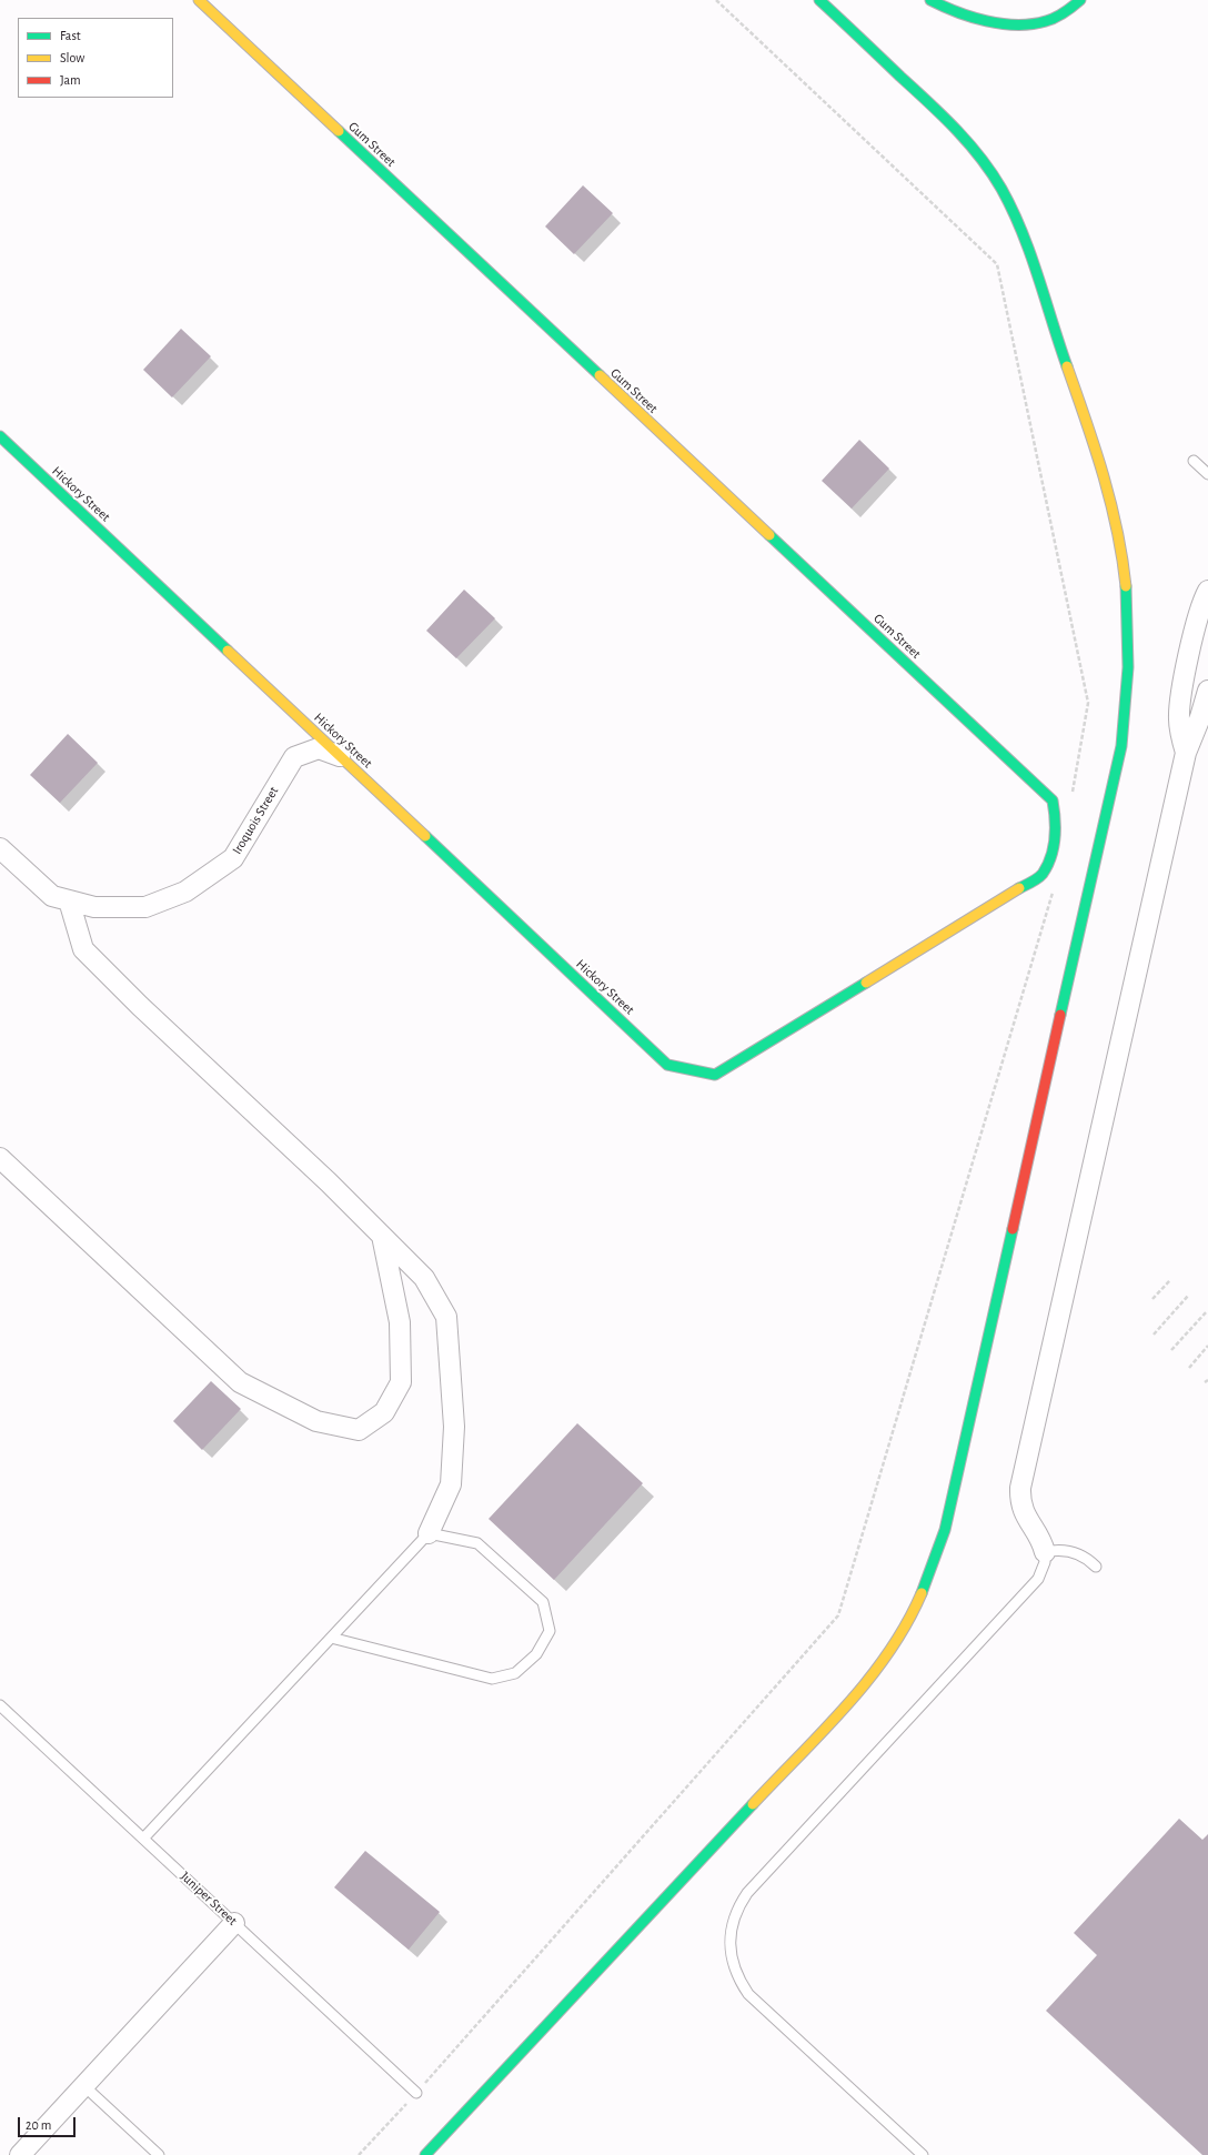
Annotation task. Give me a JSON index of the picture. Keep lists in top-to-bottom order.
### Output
{
  "streets": {
    "street": ["Gum Street", "Hickory Street", "Iroquois Street"],
    "lane": ["Juniper Street"]
  },
  "crossings": [
    ["Gum Street", "Hickory Street"],
    ["Hickory Street", "Iroquois Street"]
  ],
  "legend": ["Fast", "Slow", "Jam"],
  "scale_bar": "20 m"
}
